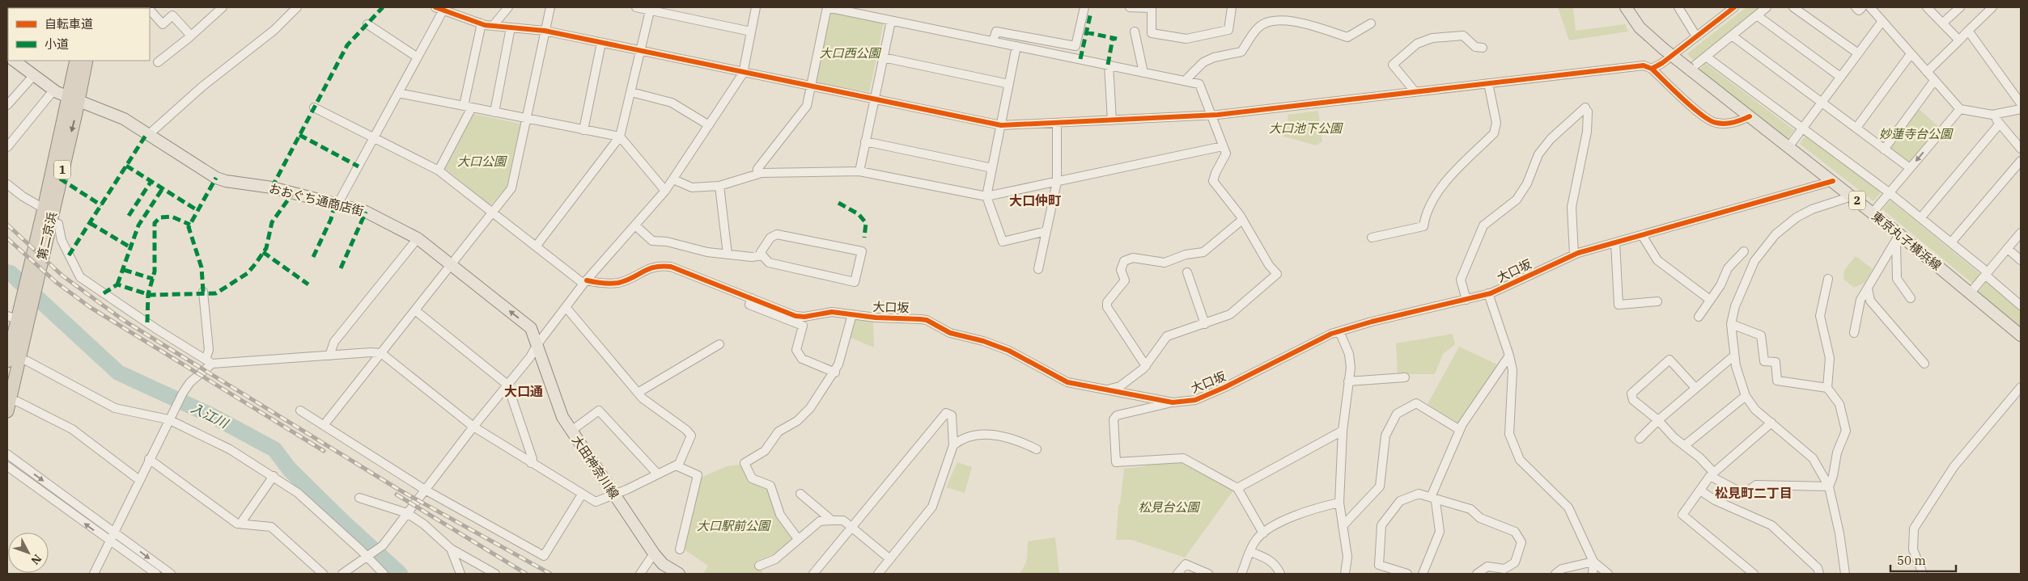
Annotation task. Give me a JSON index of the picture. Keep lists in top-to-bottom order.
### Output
{
  "streets": {
    "highway": ["1", "第二京浜"],
    "main road": [
      "おおぐち通商店街",
      "2",
      "東京丸子横浜線",
      "大田神奈川線"
    ],
    "street": ["大口坂"]
  },
  "crossings": [
    ["おおぐち通商店街", "第二京浜"],
    ["おおぐち通商店街", "大田神奈川線"],
    ["東京丸子横浜線", "大口坂"]
  ],
  "districts": ["大口仲町", "大口通", "松見町二丁目"],
  "water": ["入江川"],
  "parks": [
    "大口西公園",
    "大口池下公園",
    "妙蓮寺台公園",
    "大口公園",
    "松見台公園",
    "大口駅前公園"
  ],
  "legend": ["自転車道", "小道"],
  "scale_bar": "50 m",
  "north": "bottom right"
}
